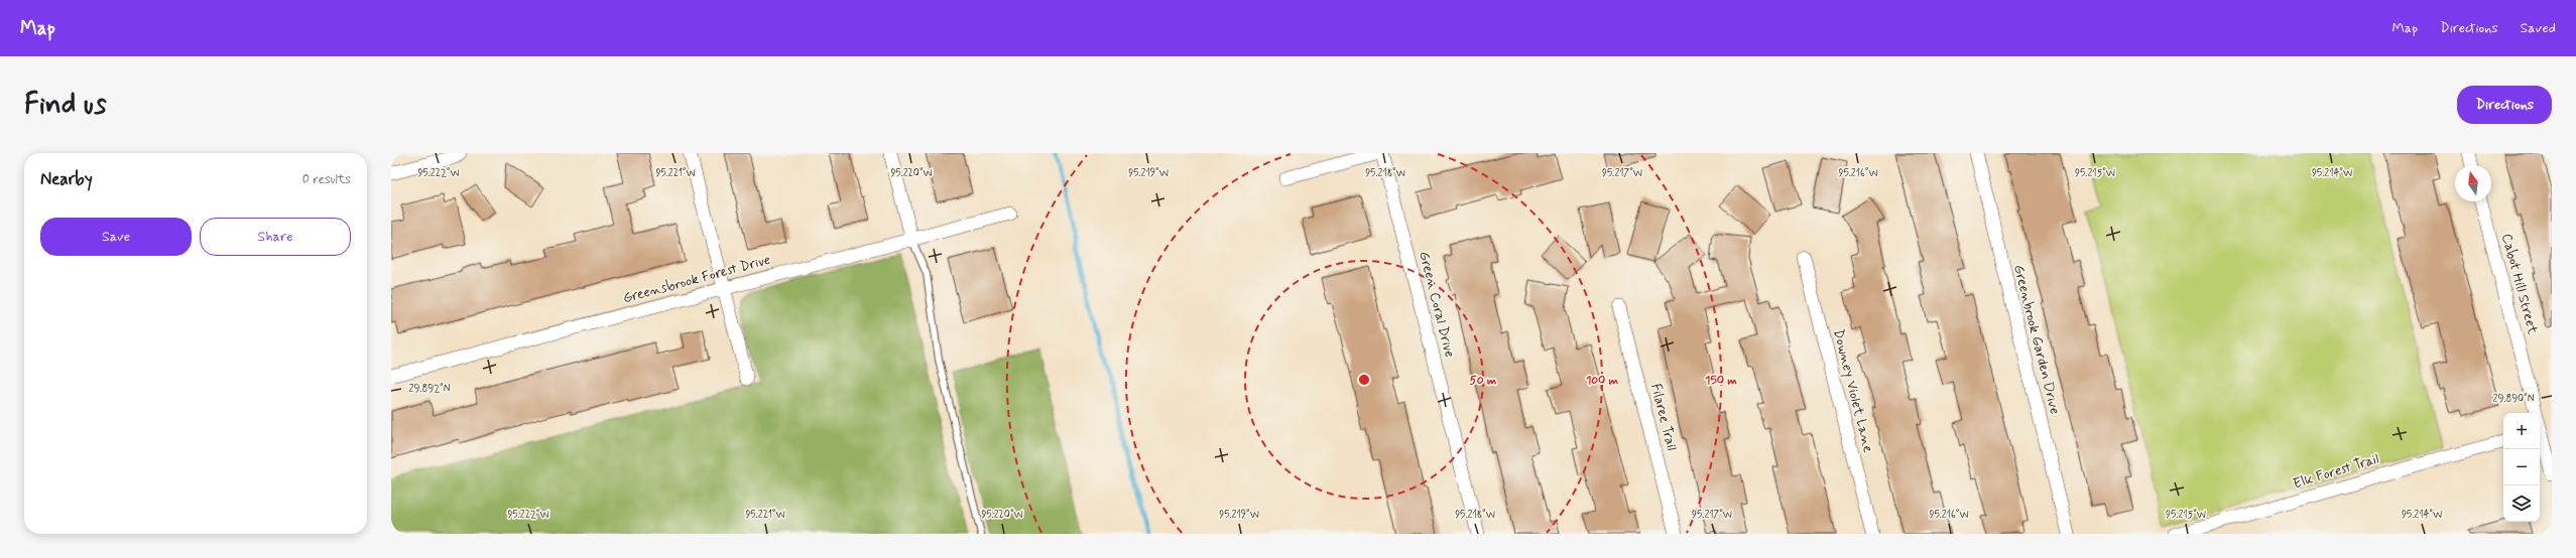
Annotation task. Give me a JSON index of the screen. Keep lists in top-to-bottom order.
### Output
{
  "streets": {
    "street": [
      "Greensbrook Forest Drive",
      "Cabot Hill Street",
      "Green Coral Drive",
      "Greenbrook Garden Drive",
      "Downey Violet Lane",
      "Filaree Trail",
      "Elk Forest Trail"
    ]
  },
  "north": "top",
  "page": {
    "header": "Map",
    "nav": ["Map", "Directions", "Saved"],
    "buttons": [
      "Directions",
      ["Save", "Share"]
    ],
    "title": "Find us",
    "heading": ["Nearby", "0 results"],
    "map_buttons": ["+", "−"]
  },
  "coordinates": [
    "95.222°W",
    "95.221°W",
    "95.220°W",
    "95.219°W",
    "95.218°W",
    "95.217°W",
    "95.216°W",
    "95.215°W",
    "95.214°W",
    "29.892°N",
    "29.890°N"
  ],
  "rings": ["50 m", "100 m", "150 m"]
}
